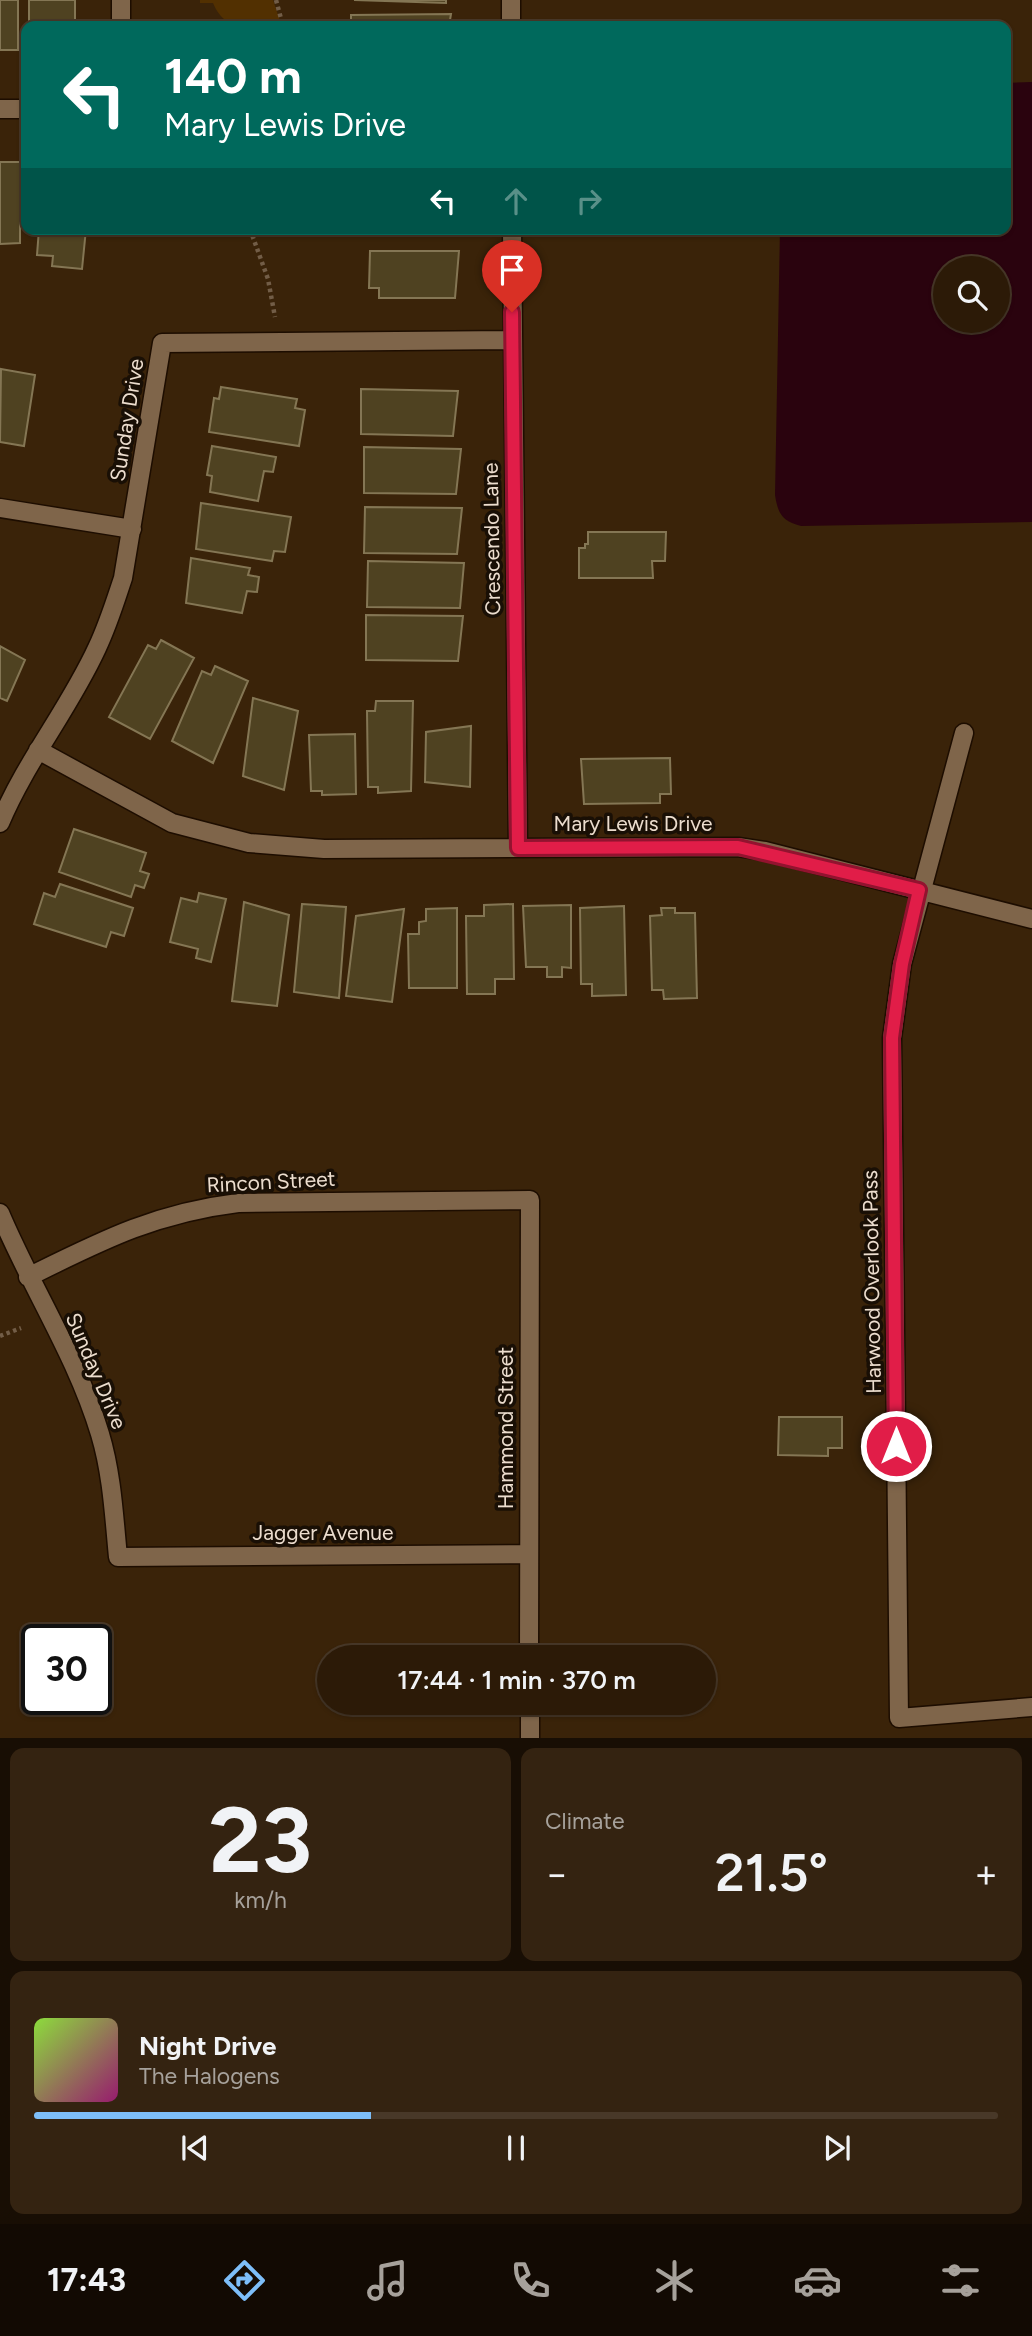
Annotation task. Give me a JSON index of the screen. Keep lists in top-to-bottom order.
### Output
{
  "streets": {
    "street": [
      "Sunday Drive",
      "Crescendo Lane",
      "Mary Lewis Drive",
      "Rincon Street",
      "Harwood Overlook Pass",
      "Hammond Street",
      "Jagger Avenue"
    ]
  },
  "crossings": [
    ["Sunday Drive", "Crescendo Lane"],
    ["Sunday Drive", "Mary Lewis Drive"],
    ["Sunday Drive", "Rincon Street"],
    ["Sunday Drive", "Jagger Avenue"],
    ["Crescendo Lane", "Mary Lewis Drive"],
    ["Mary Lewis Drive", "Harwood Overlook Pass"],
    ["Rincon Street", "Hammond Street"],
    ["Hammond Street", "Jagger Avenue"]
  ],
  "page": {
    "turn": ["140 m", "Mary Lewis Drive"],
    "limit": "30",
    "trip": "17:44 · 1 min · 370 m",
    "tile": [
      ["23", "km/h"],
      "Climate"
    ],
    "heat": ["−", "21.5°", "+"],
    "song": ["Night Drive", "The Halogens"],
    "tabs": "17:43"
  }
}
